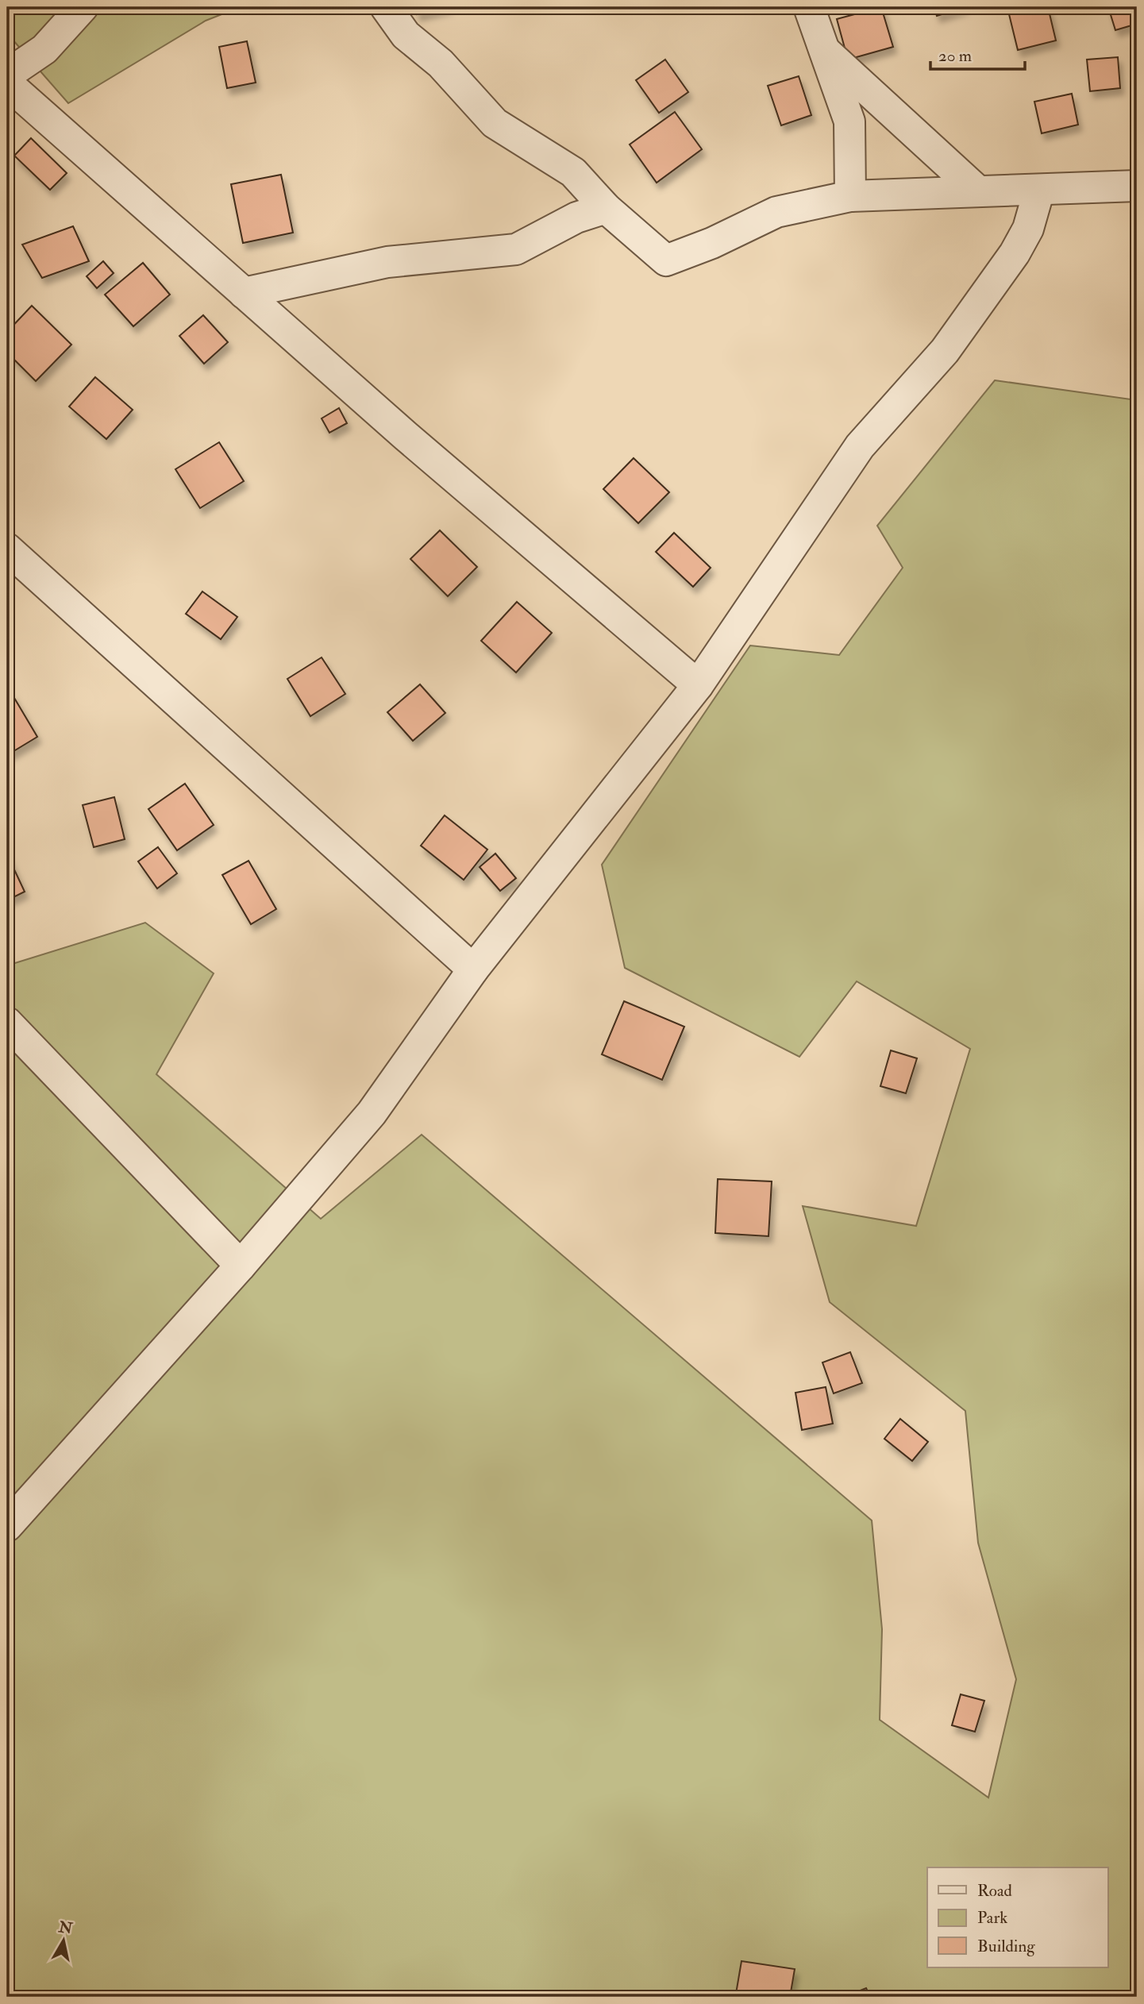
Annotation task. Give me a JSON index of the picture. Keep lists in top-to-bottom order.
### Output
{
  "legend": ["Road", "Park", "Building"],
  "scale_bar": "20 m",
  "north": "top"
}
